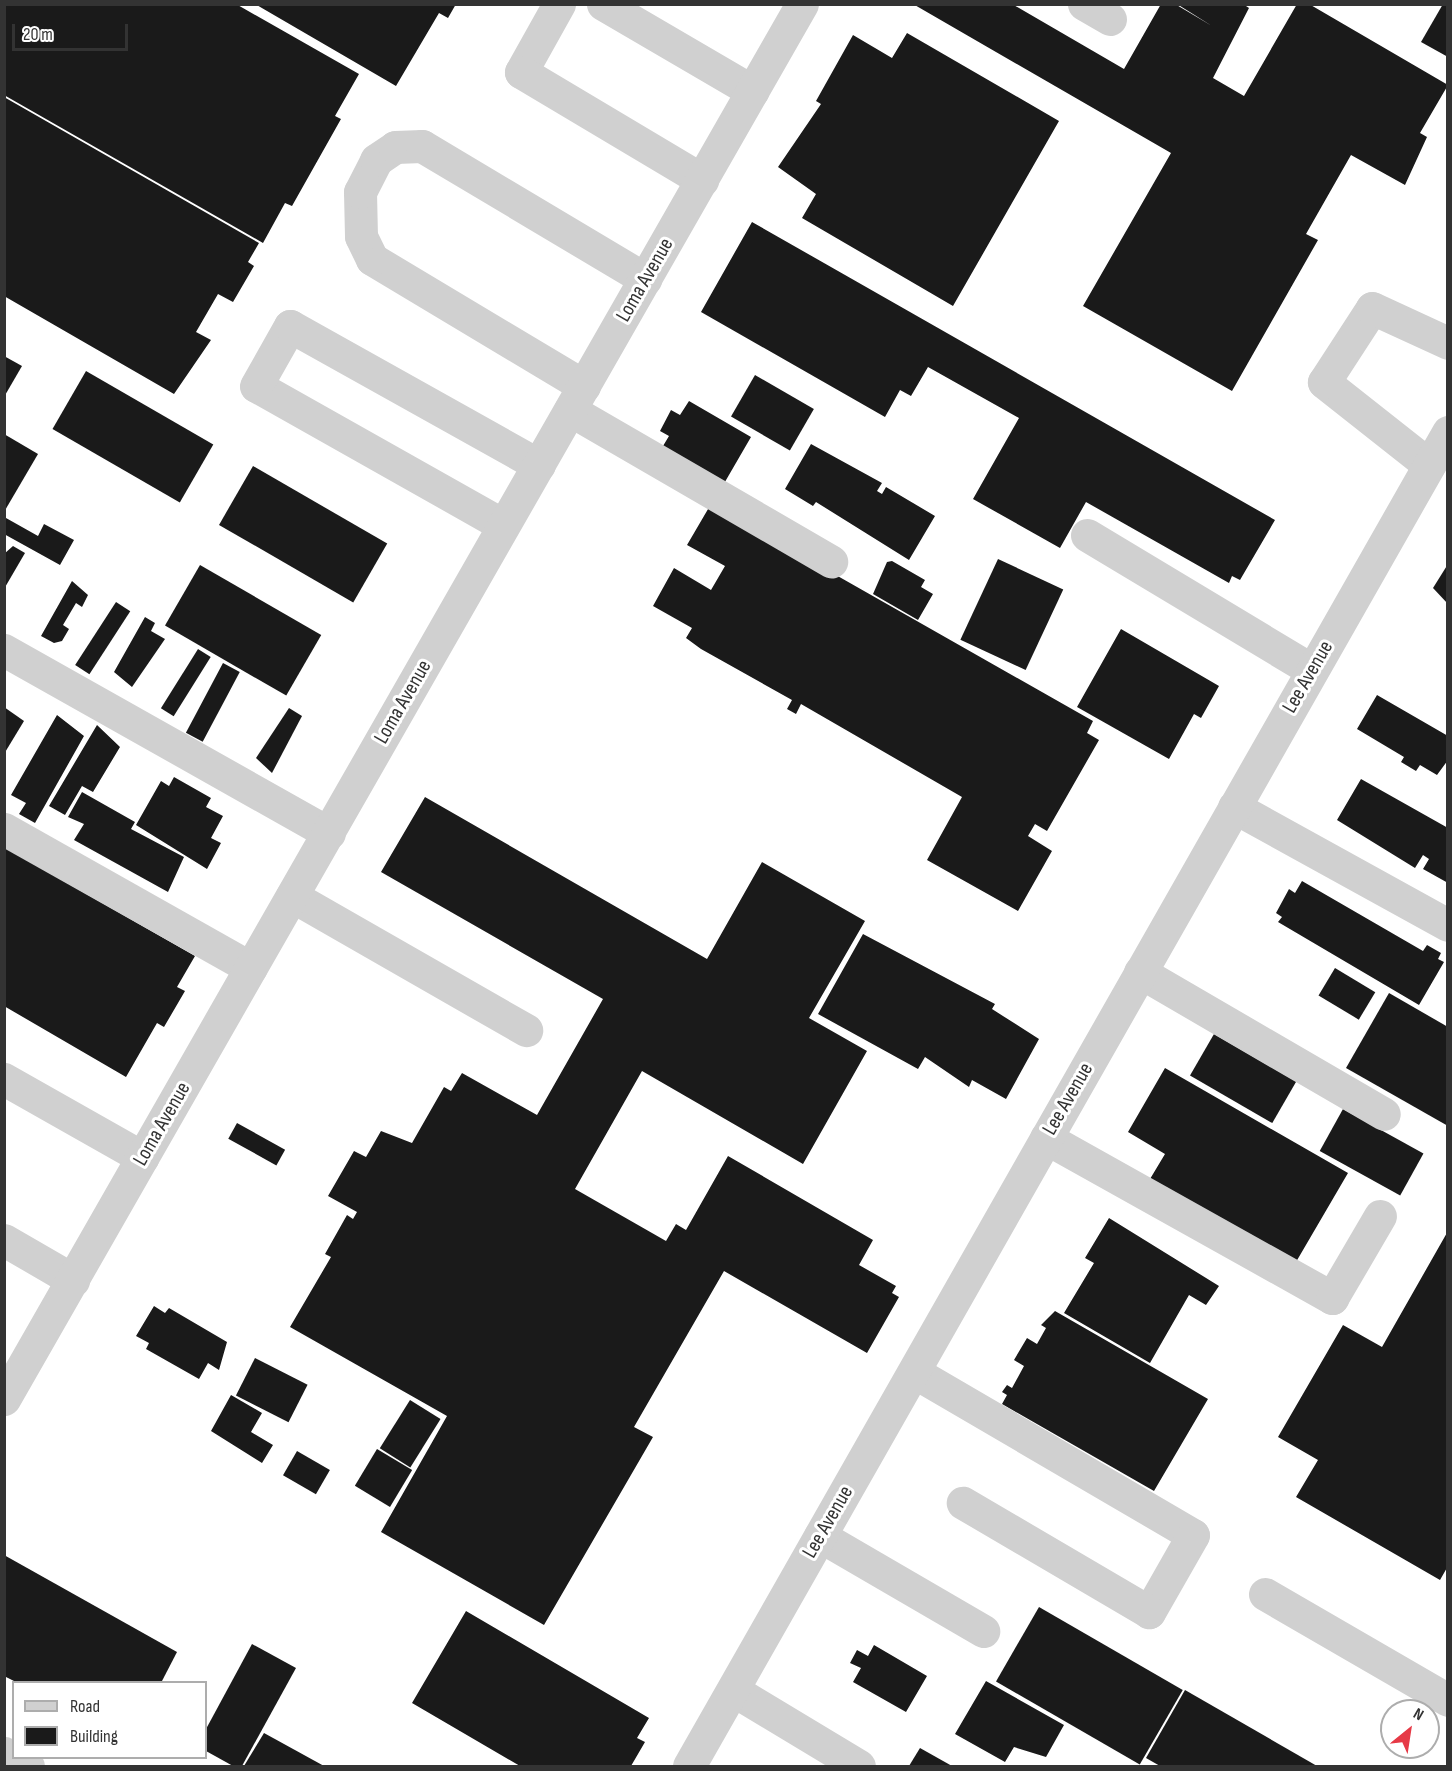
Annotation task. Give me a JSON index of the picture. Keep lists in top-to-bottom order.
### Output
{
  "streets": {
    "street": ["Loma Avenue", "Lee Avenue"]
  },
  "legend": ["Road", "Building"],
  "scale_bar": "20 m",
  "north": "top right"
}
